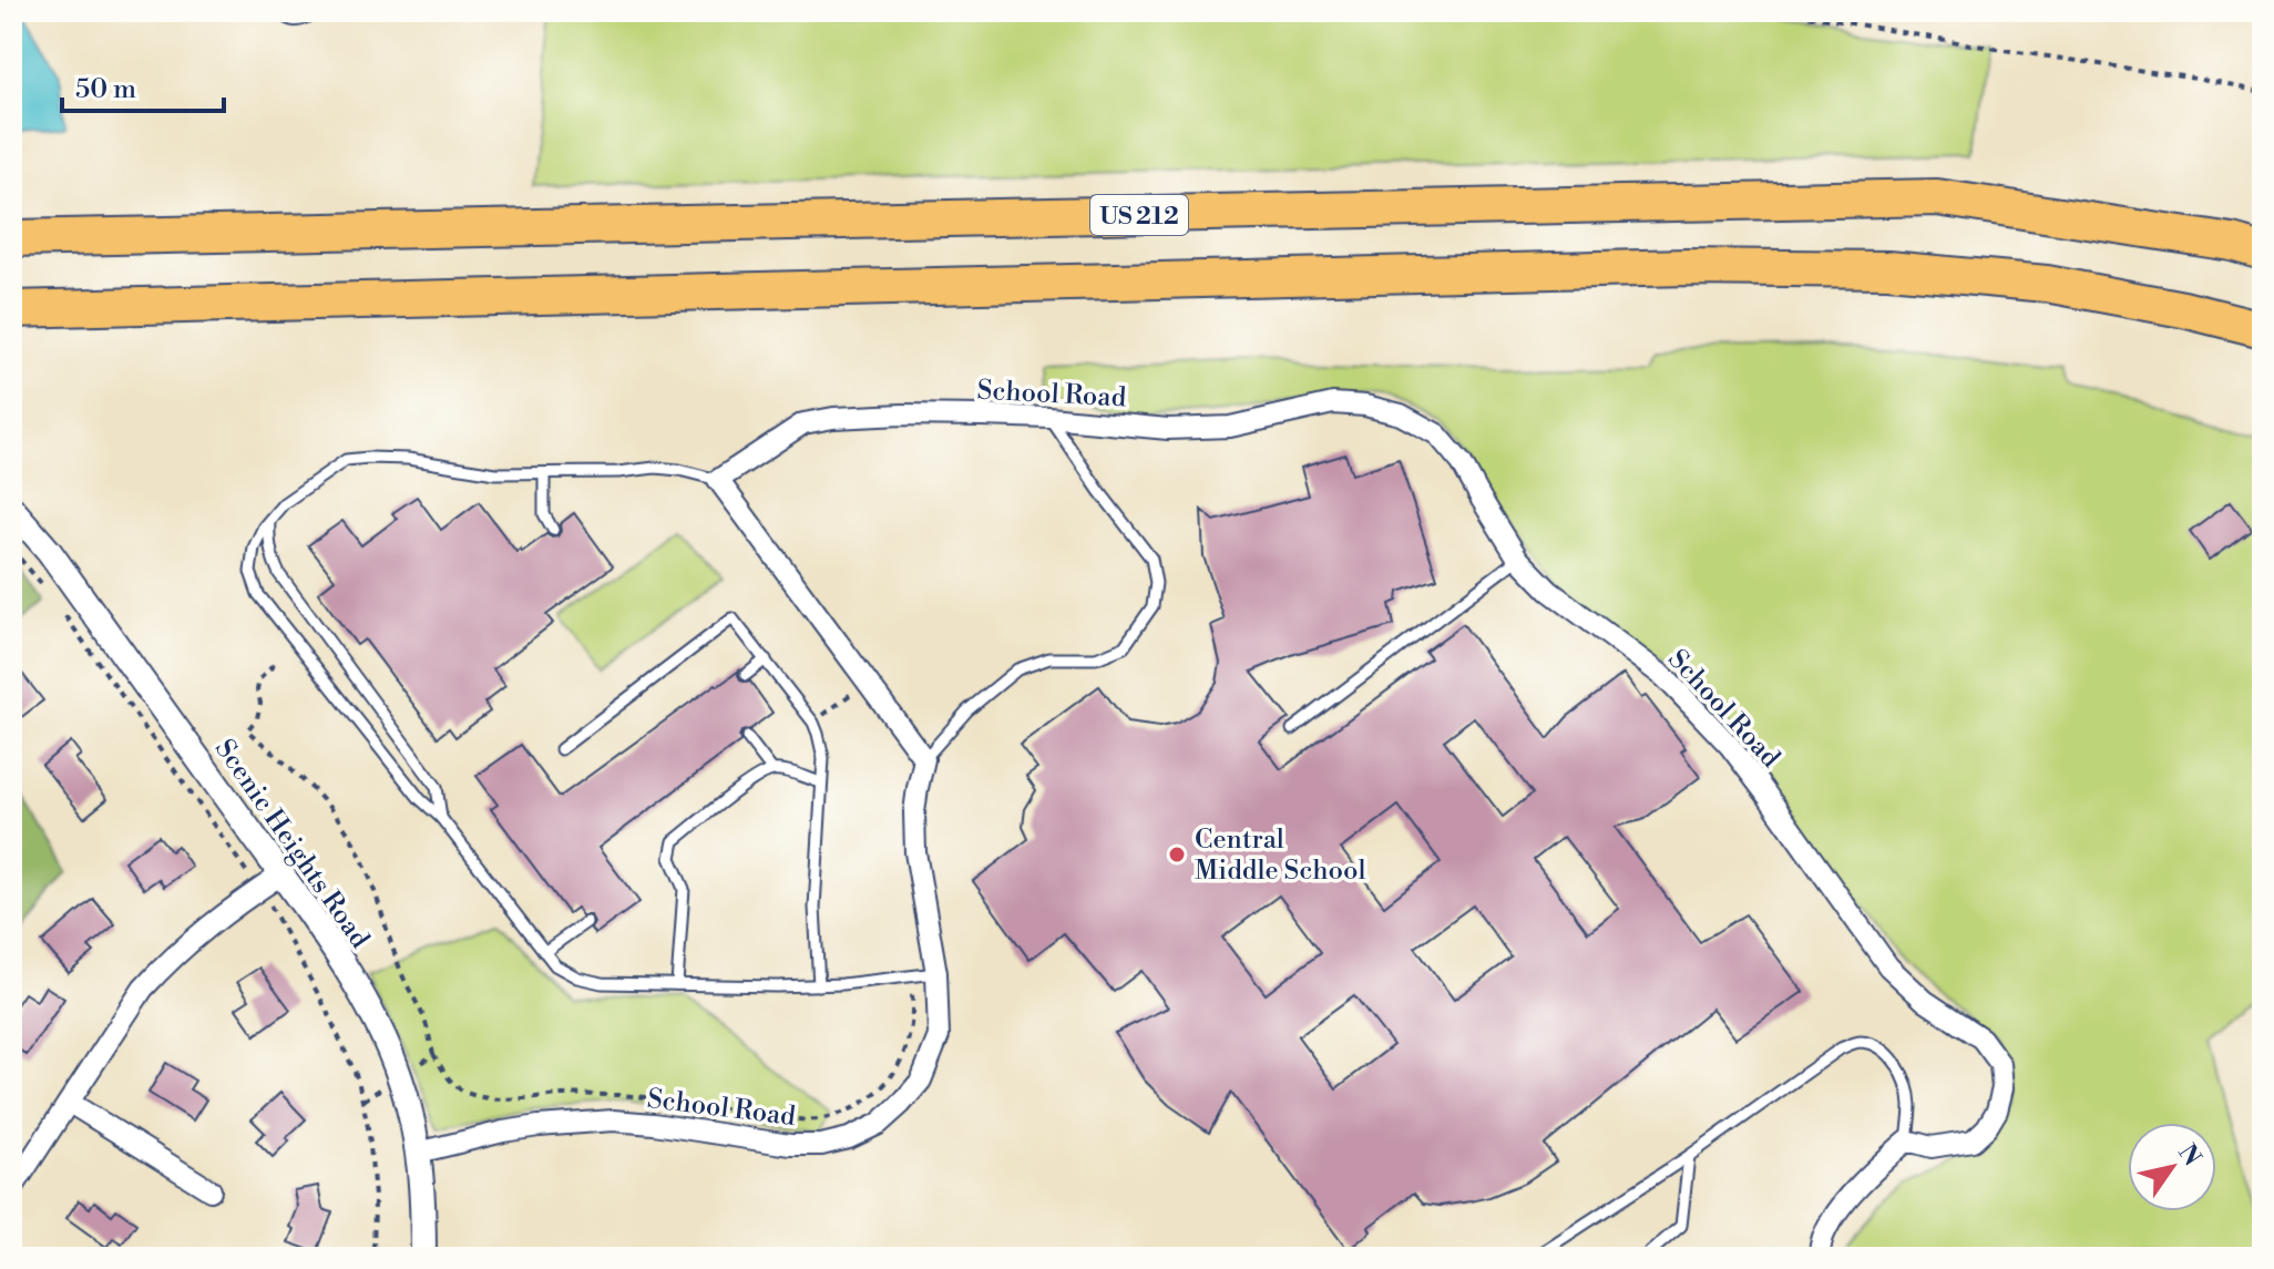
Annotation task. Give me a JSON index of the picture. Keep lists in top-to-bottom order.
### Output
{
  "streets": {
    "highway": ["US 212"],
    "street": ["School Road", "Scenic Heights Road"]
  },
  "crossings": [
    ["School Road", "Scenic Heights Road"]
  ],
  "places": ["Central Middle School"],
  "scale_bar": "50 m",
  "north": "top right"
}
